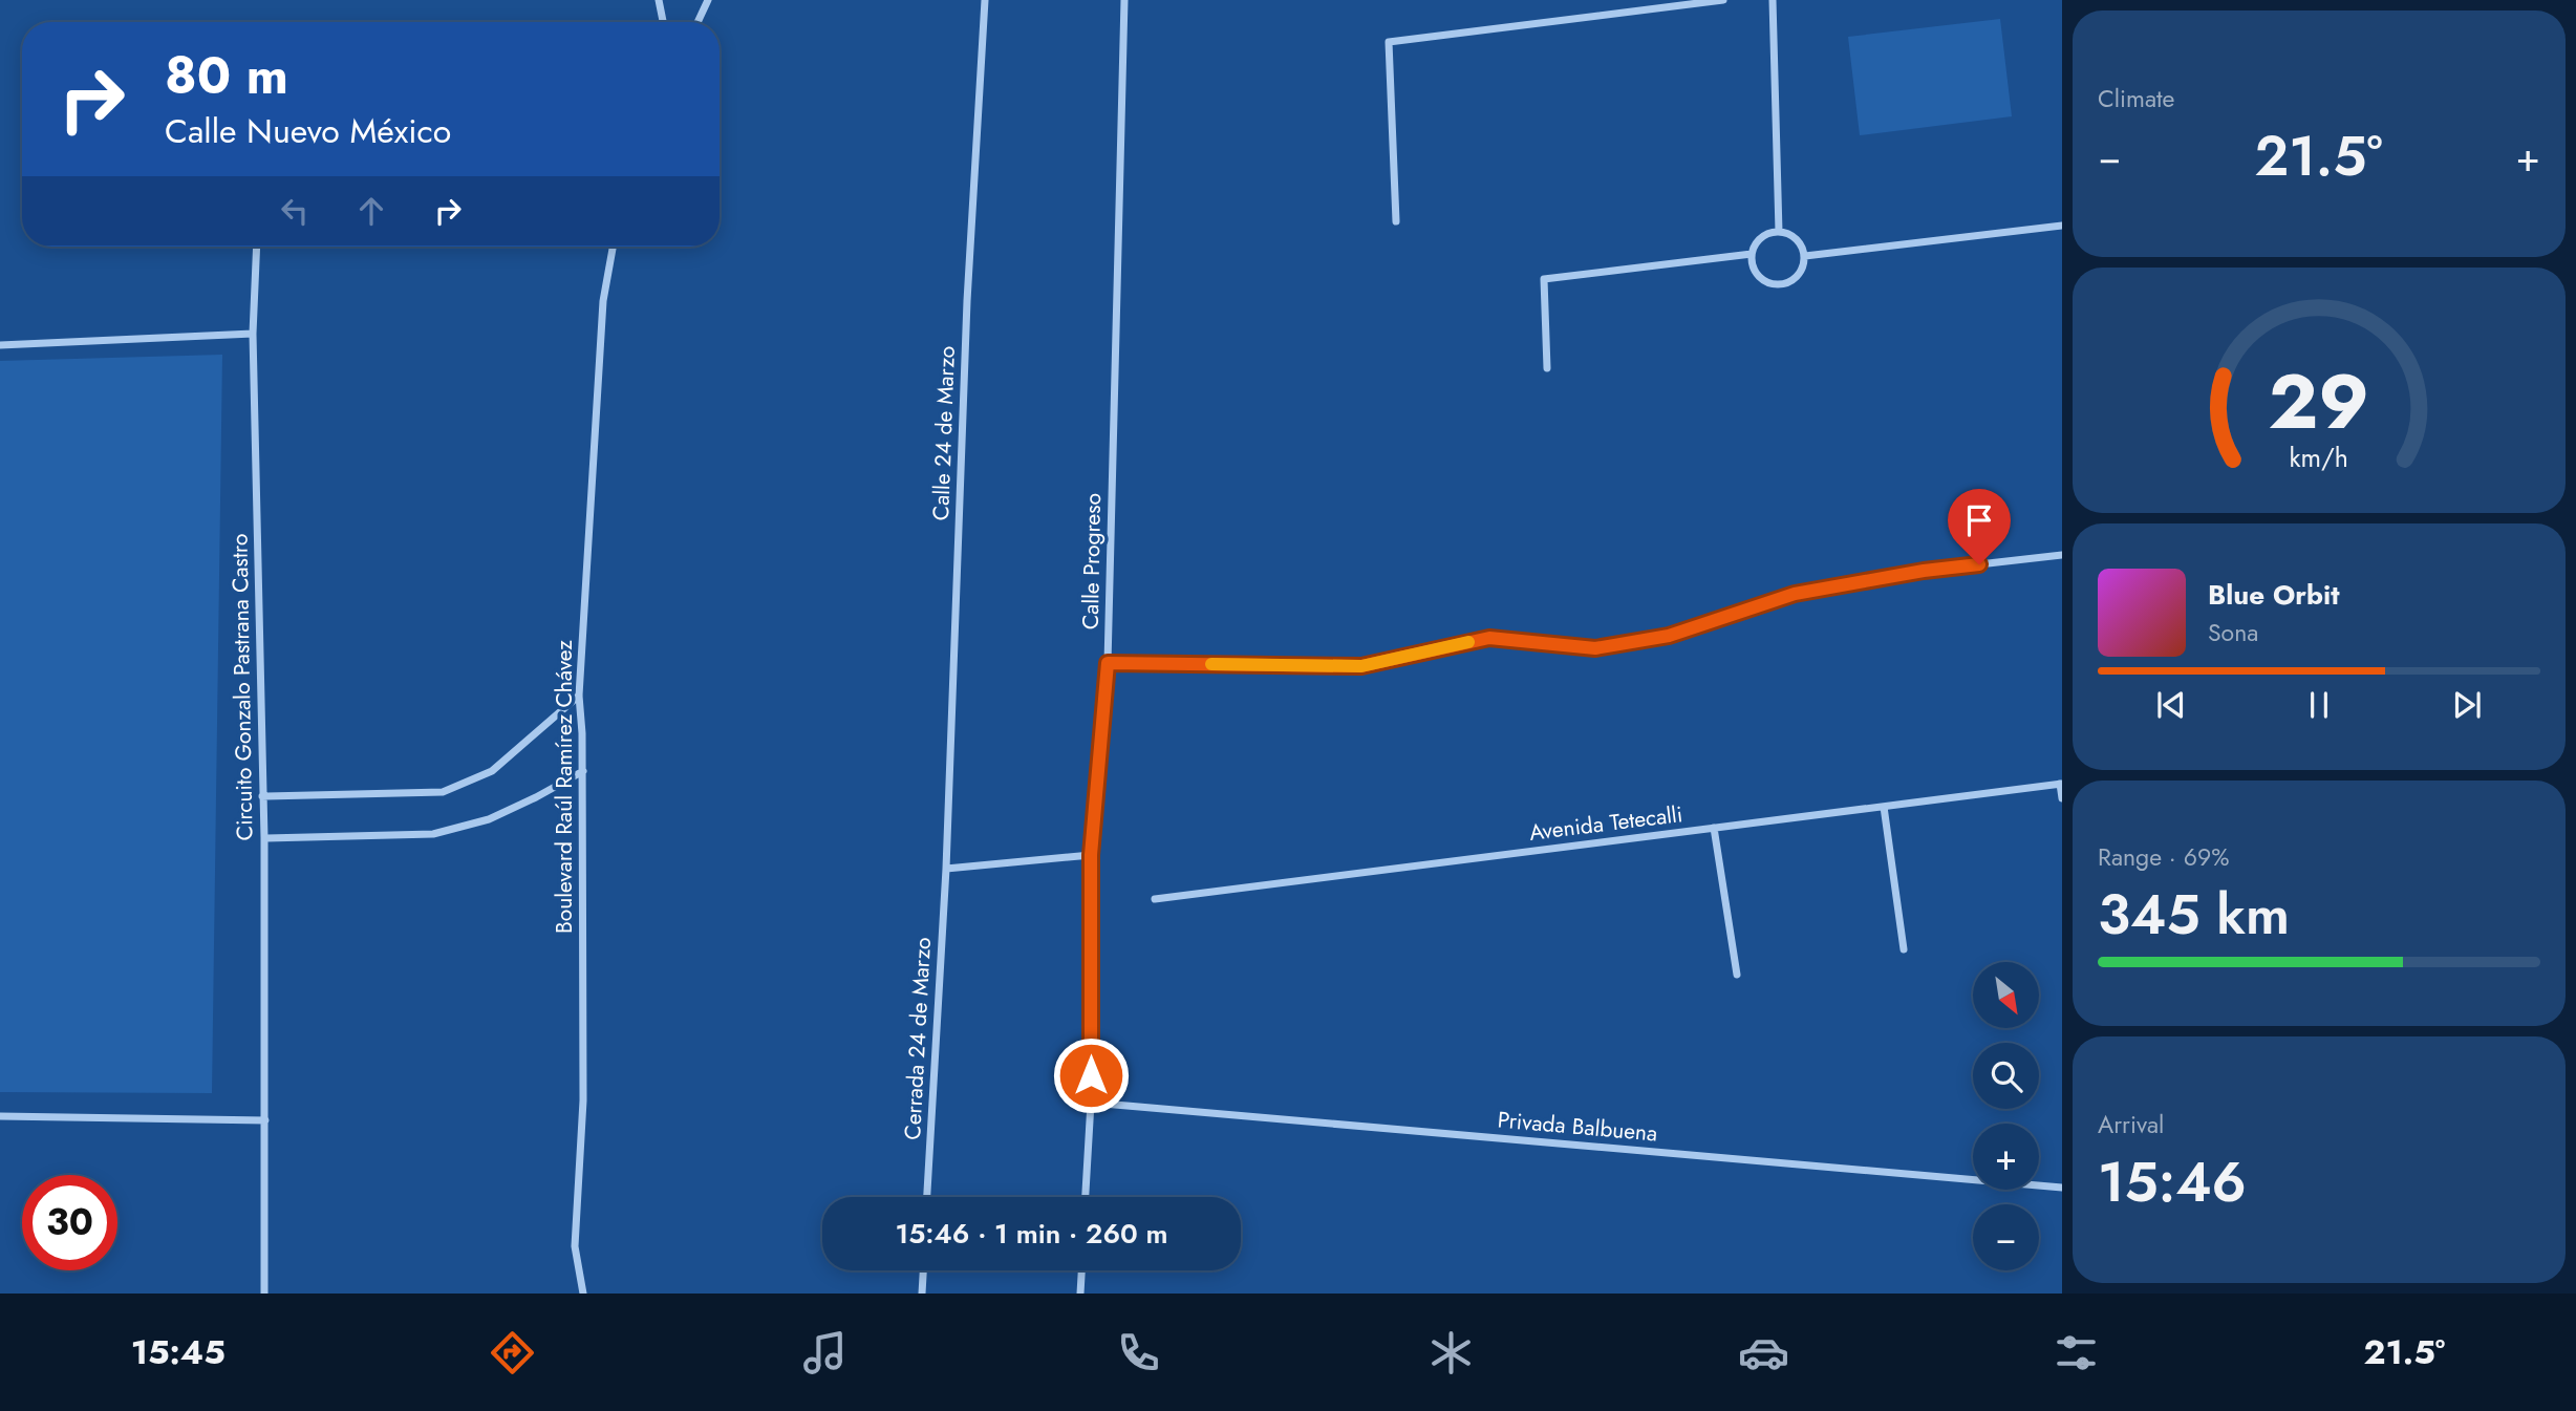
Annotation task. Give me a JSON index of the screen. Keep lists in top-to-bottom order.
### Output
{
  "streets": {
    "street": [
      "Calle 24 de Marzo",
      "Calle Progreso",
      "Circuito Gonzalo Pastrana Castro",
      "Boulevard Raúl Ramírez Chávez",
      "Avenida Tetecalli",
      "Cerrada 24 de Marzo",
      "Privada Balbuena"
    ]
  },
  "crossings": [
    ["Calle 24 de Marzo", "Cerrada 24 de Marzo"],
    ["Calle Progreso", "Privada Balbuena"]
  ],
  "north": "bottom right",
  "page": {
    "tile": [
      "Climate",
      ["Range · 69%", "345 km"],
      ["Arrival", "15:46"]
    ],
    "turn": ["80 m", "Calle Nuevo México"],
    "heat": ["−", "21.5°", "+"],
    "song": ["Blue Orbit", "Sona"],
    "map_buttons": ["+", "−"],
    "limit": "30",
    "trip": "15:46 · 1 min · 260 m",
    "tabs": ["15:45", "21.5°"],
    "gauge": ["29", "km/h"]
  }
}
